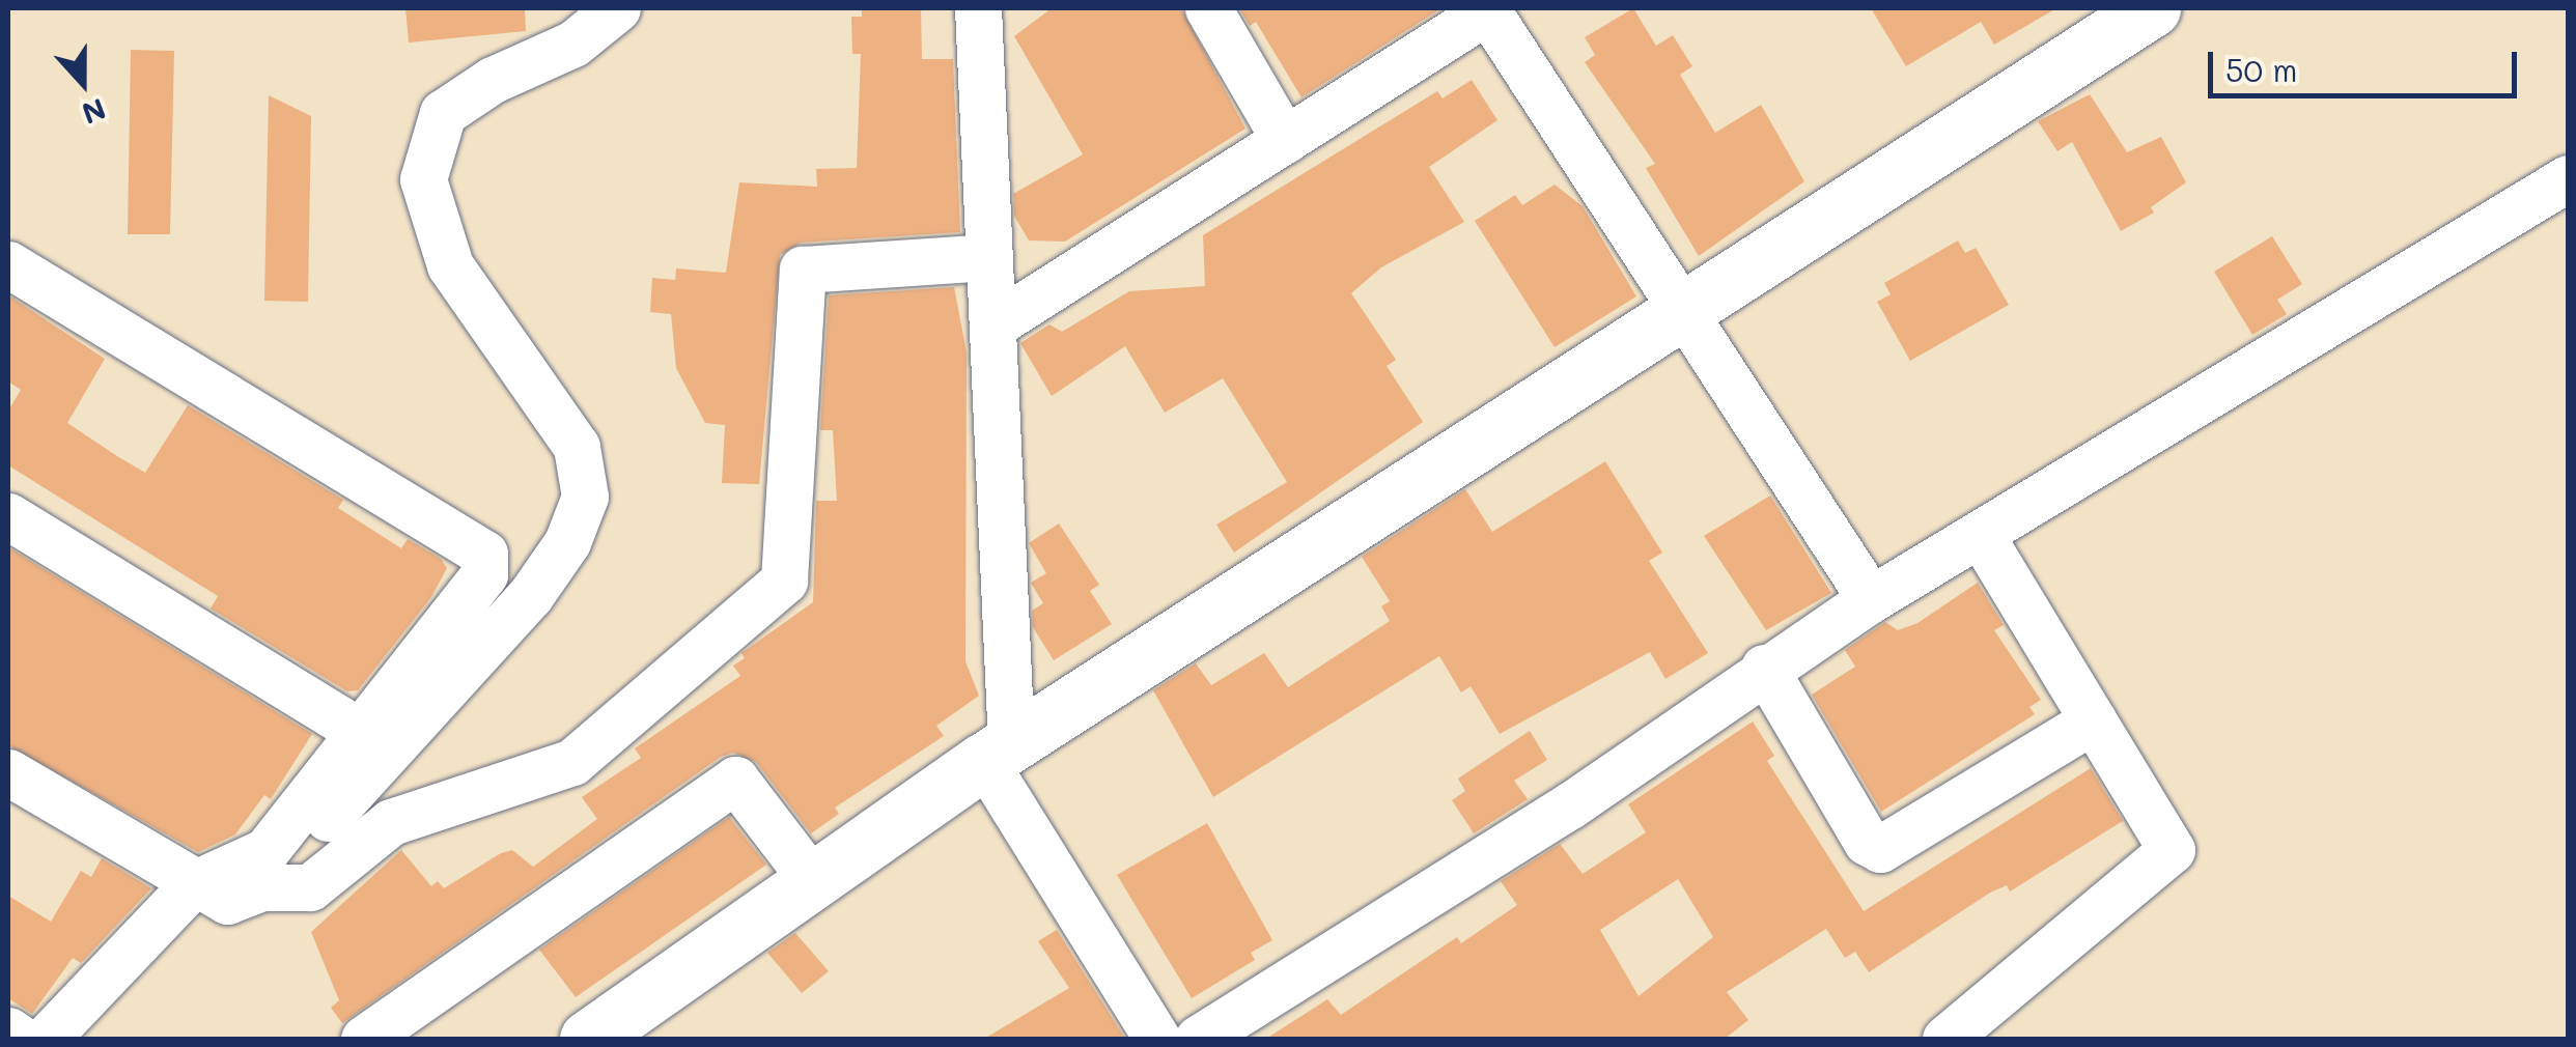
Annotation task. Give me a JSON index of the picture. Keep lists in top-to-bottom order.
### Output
{
  "scale_bar": "50 m",
  "north": "bottom"
}
